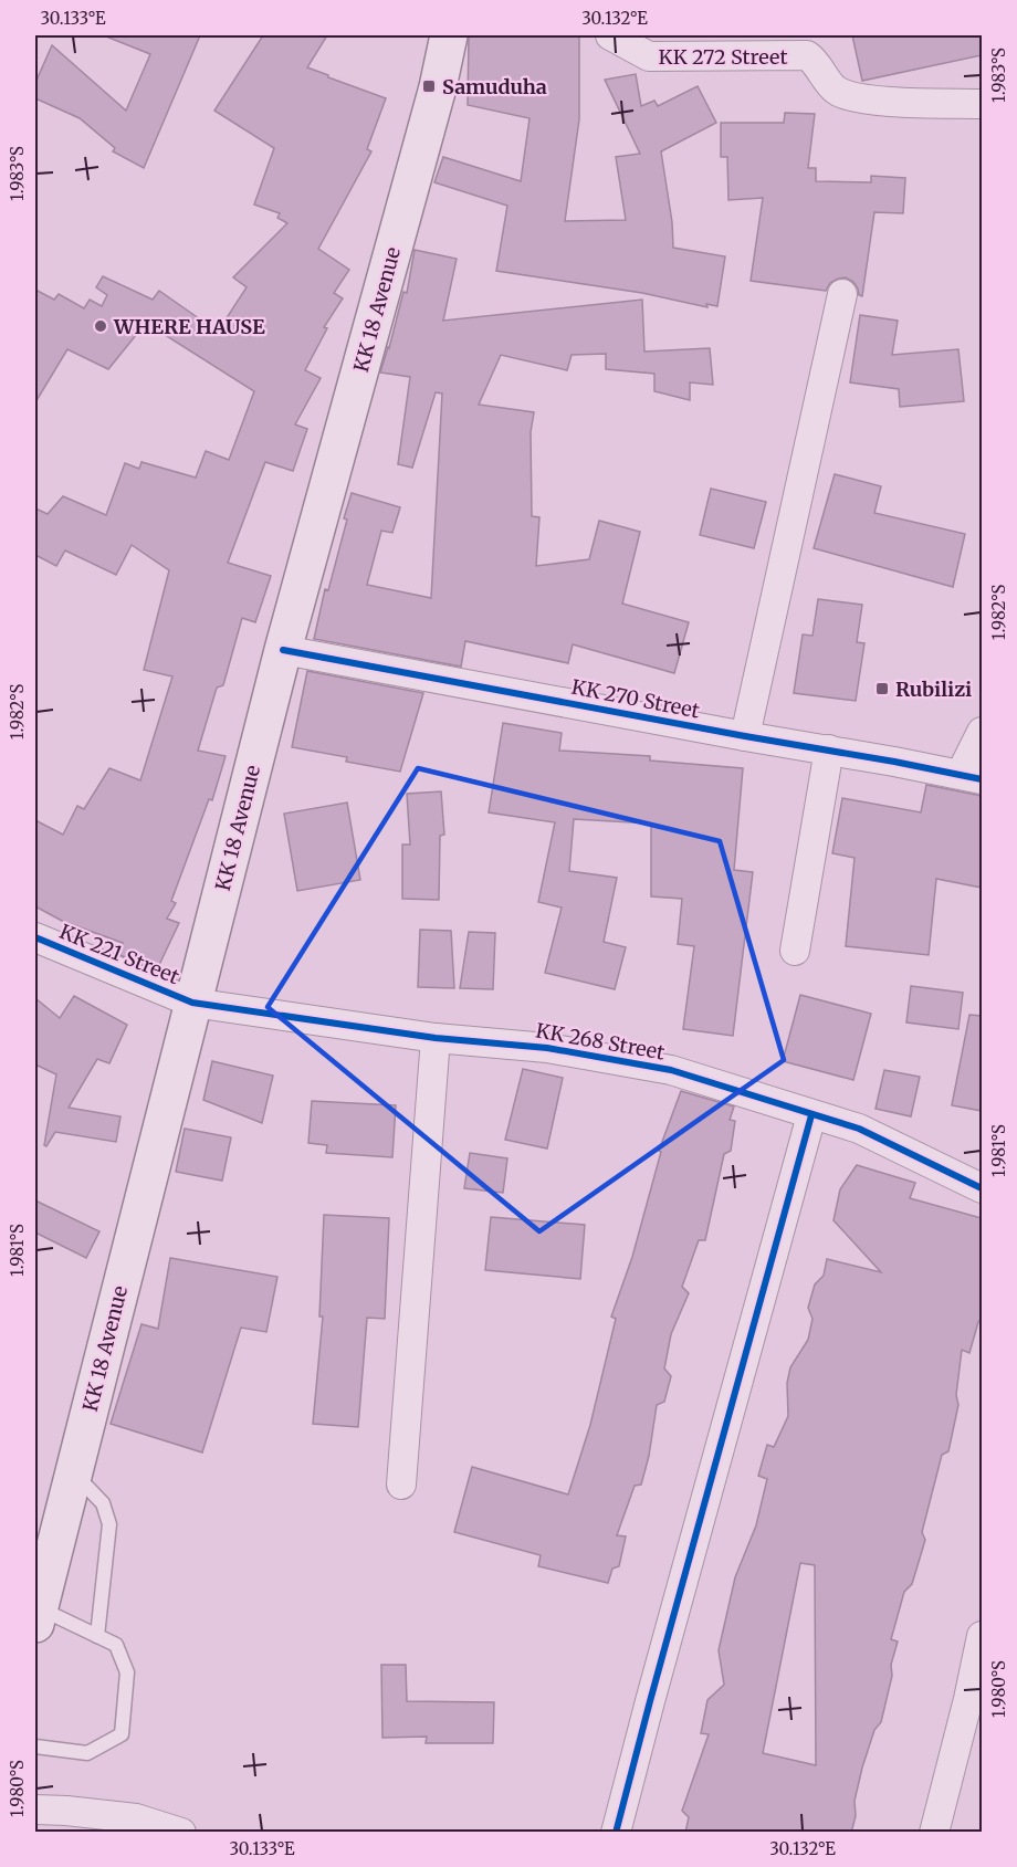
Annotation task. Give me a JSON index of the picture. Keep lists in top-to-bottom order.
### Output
{
  "streets": {
    "main road": ["KK 18 Avenue"],
    "street": [
      "KK 272 Street",
      "KK 270 Street",
      "KK 221 Street",
      "KK 268 Street"
    ]
  },
  "crossings": [
    ["KK 18 Avenue", "KK 270 Street"],
    ["KK 18 Avenue", "KK 221 Street"],
    ["KK 18 Avenue", "KK 268 Street"],
    ["KK 221 Street", "KK 268 Street"]
  ],
  "places": {
    "transit": ["Samuduha", "Rubilizi"],
    "other": ["WHERE HAUSE"]
  },
  "coordinates": [
    "30.133°E",
    "30.132°E",
    "1.983°S",
    "1.982°S",
    "1.981°S",
    "1.980°S"
  ]
}
